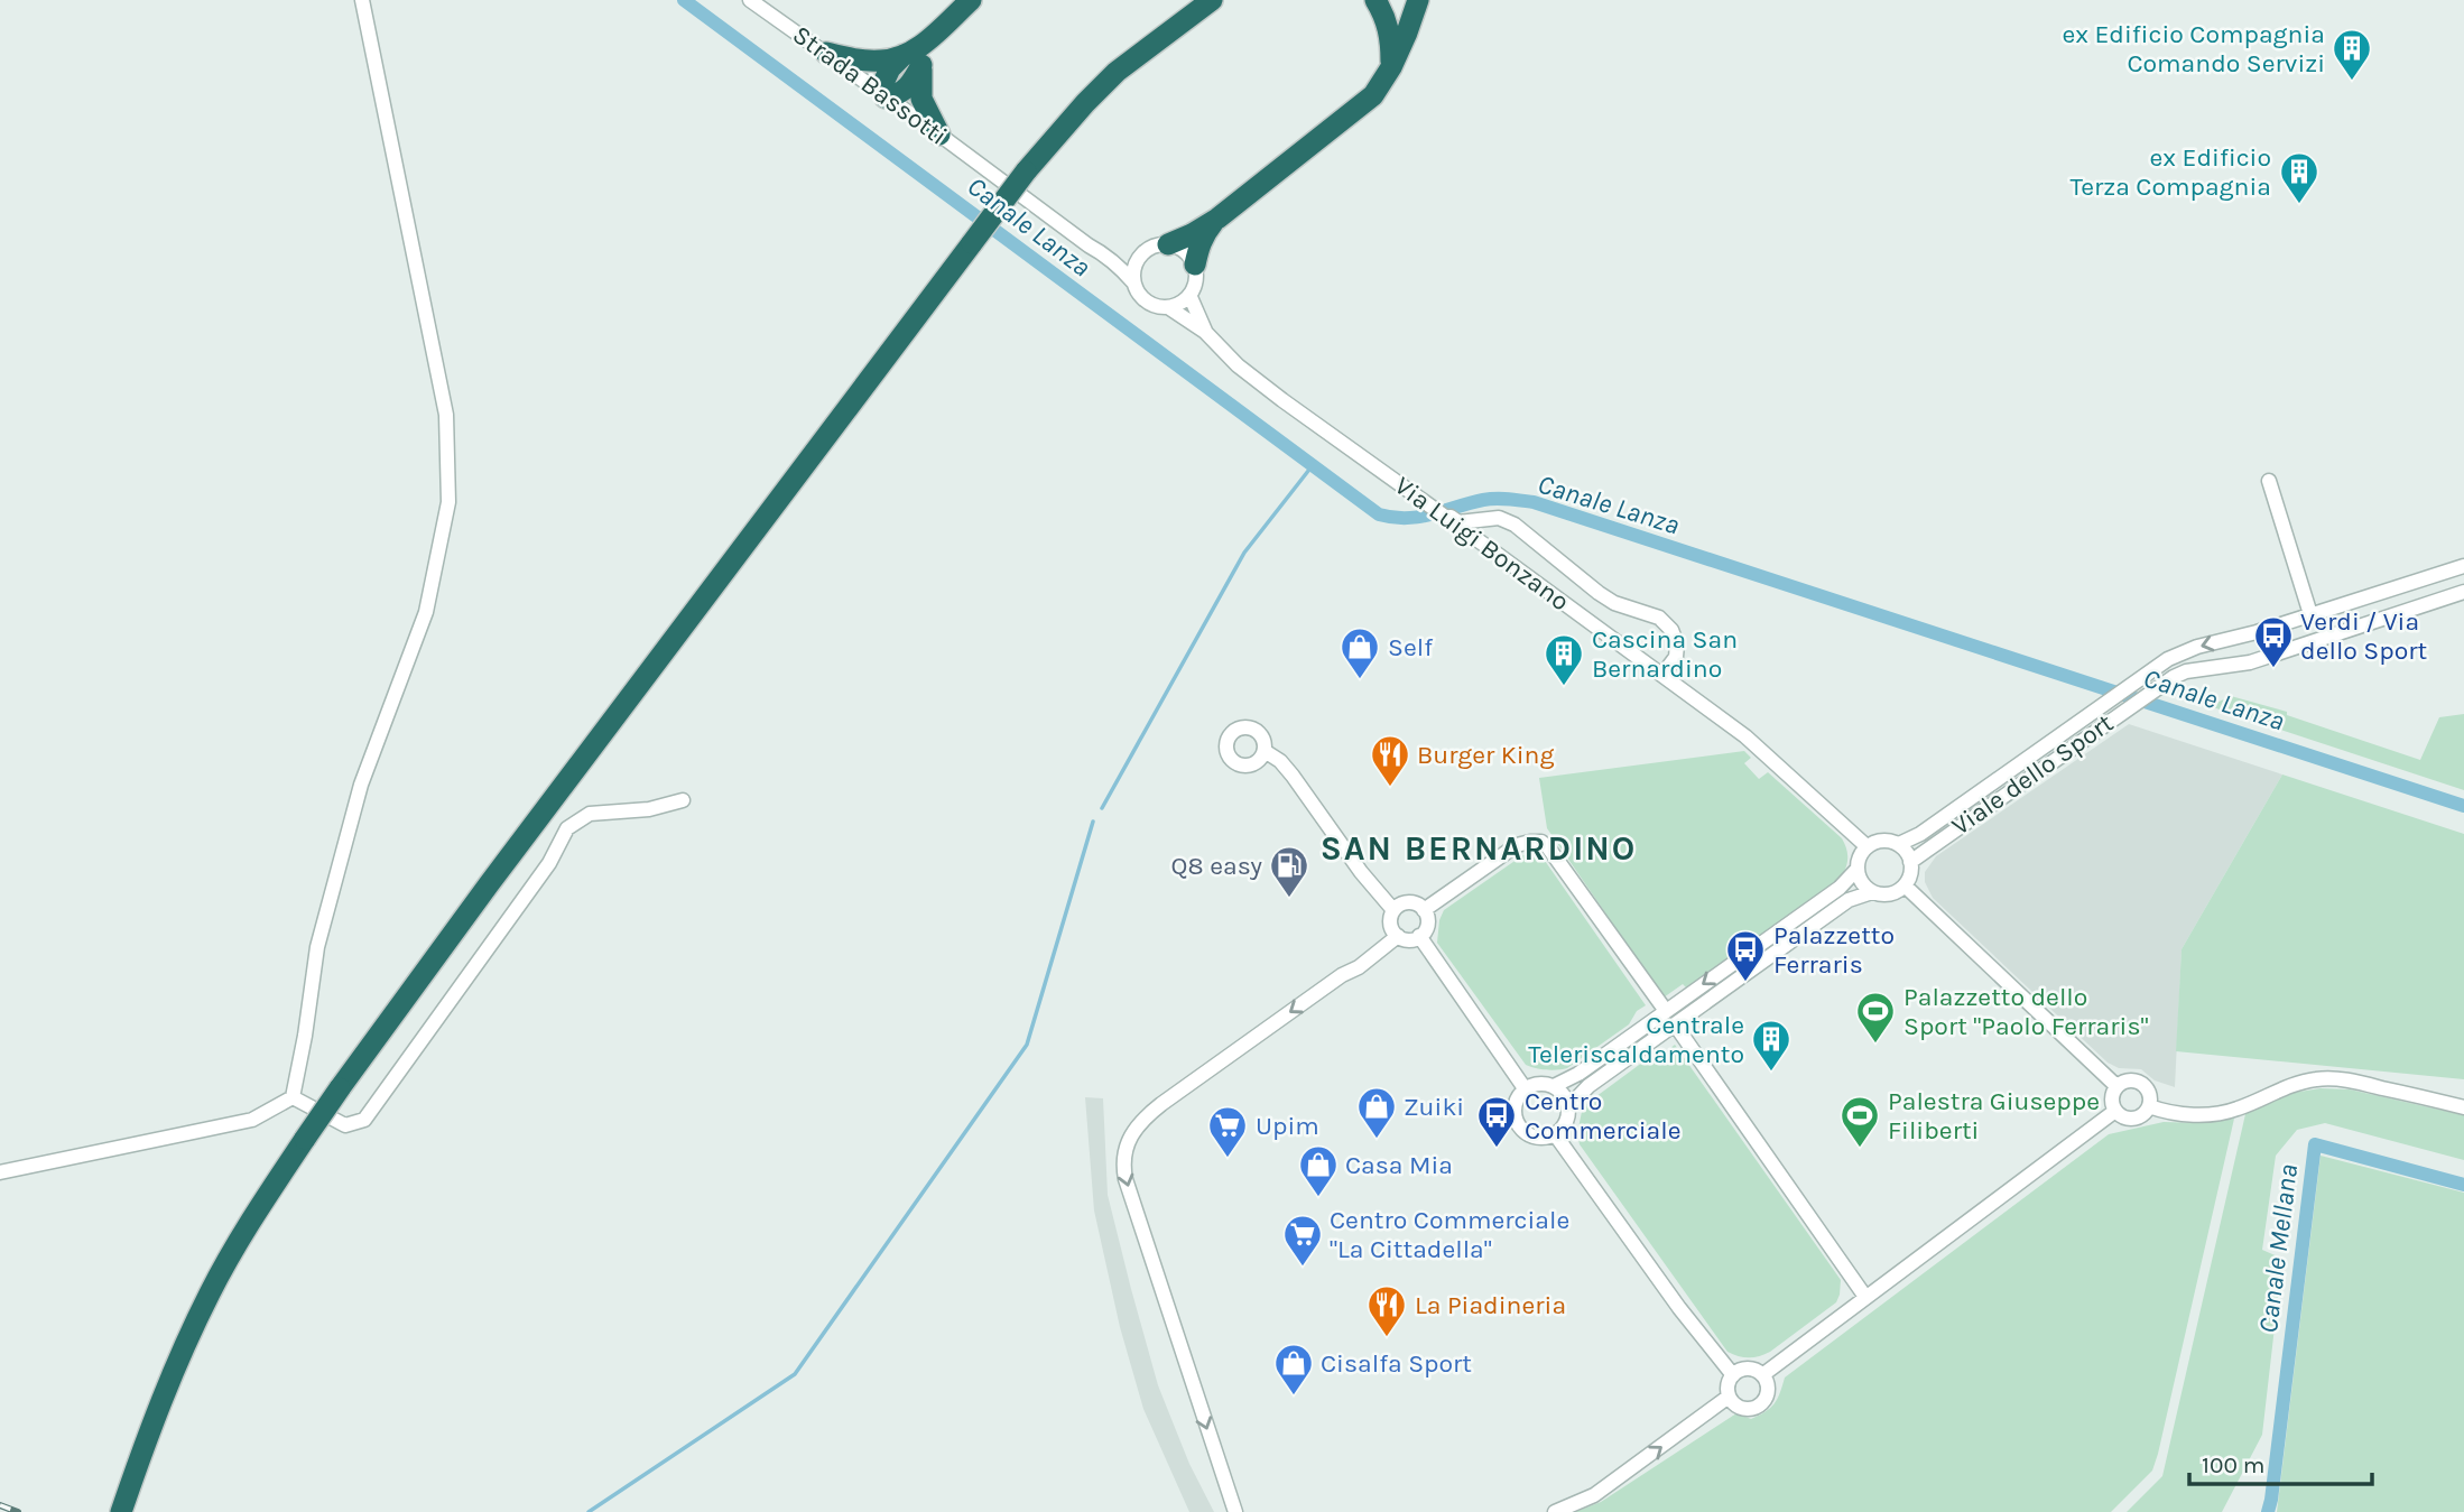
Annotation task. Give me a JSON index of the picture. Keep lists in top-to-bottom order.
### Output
{
  "streets": {
    "street": ["Strada Bassotti", "Via Luigi Bonzano", "Viale dello Sport"]
  },
  "crossings": [
    ["Strada Bassotti", "Via Luigi Bonzano"],
    ["Via Luigi Bonzano", "Viale dello Sport"]
  ],
  "districts": ["SAN BERNARDINO"],
  "water": ["Canale Lanza", "Canale Mellana"],
  "places": {
    "building": [
      "ex Edificio Compagnia Comando Servizi",
      "ex Edificio Terza Compagnia",
      "Cascina San Bernardino",
      "Centrale Teleriscaldamento"
    ],
    "bus stop": ["Verdi / Via dello Sport", "Palazzetto Ferraris", "Centro Commerciale"],
    "shop": [
      "Self",
      "Zuiki",
      "Casa Mia",
      "Cisalfa Sport"
    ],
    "restaurant": ["Burger King", "La Piadineria"],
    "fuel station": ["Q8 easy"],
    "sports": ["Palazzetto dello Sport \"Paolo Ferraris\"", "Palestra Giuseppe Filiberti"],
    "supermarket": ["Upim", "Centro Commerciale \"La Cittadella\""]
  },
  "scale_bar": "100 m"
}
